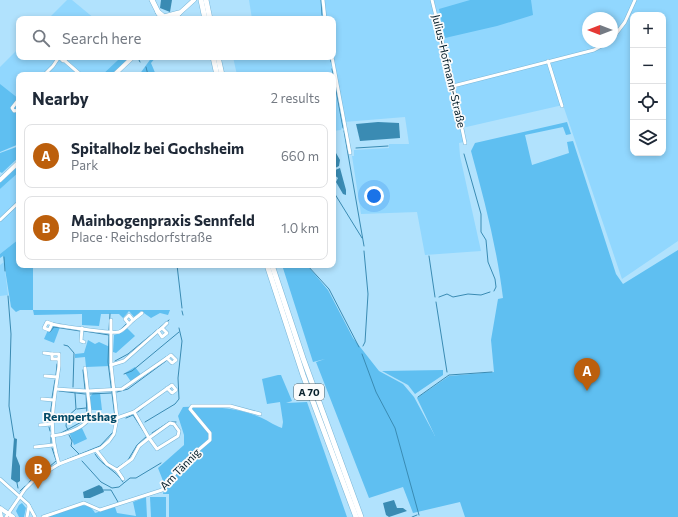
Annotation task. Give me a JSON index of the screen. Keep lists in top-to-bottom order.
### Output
{
  "streets": {
    "highway": ["A 70"],
    "street": ["Julius-Hofmann-Straße", "Am Tännig"]
  },
  "districts": ["Rempertshag"],
  "north": "left",
  "page": {
    "map_buttons": ["+", "−"],
    "search": "Search here",
    "heading": ["Nearby", "2 results"],
    "list": [
      {
        "mark": "A",
        "name": "Spitalholz bei Gochsheim",
        "note": "Park",
        "value": "660 m"
      },
      {
        "mark": "B",
        "name": "Mainbogenpraxis Sennfeld",
        "note": "Place · Reichsdorfstraße",
        "value": "1.0 km"
      }
    ],
    "pins": ["A", "B"]
  }
}
